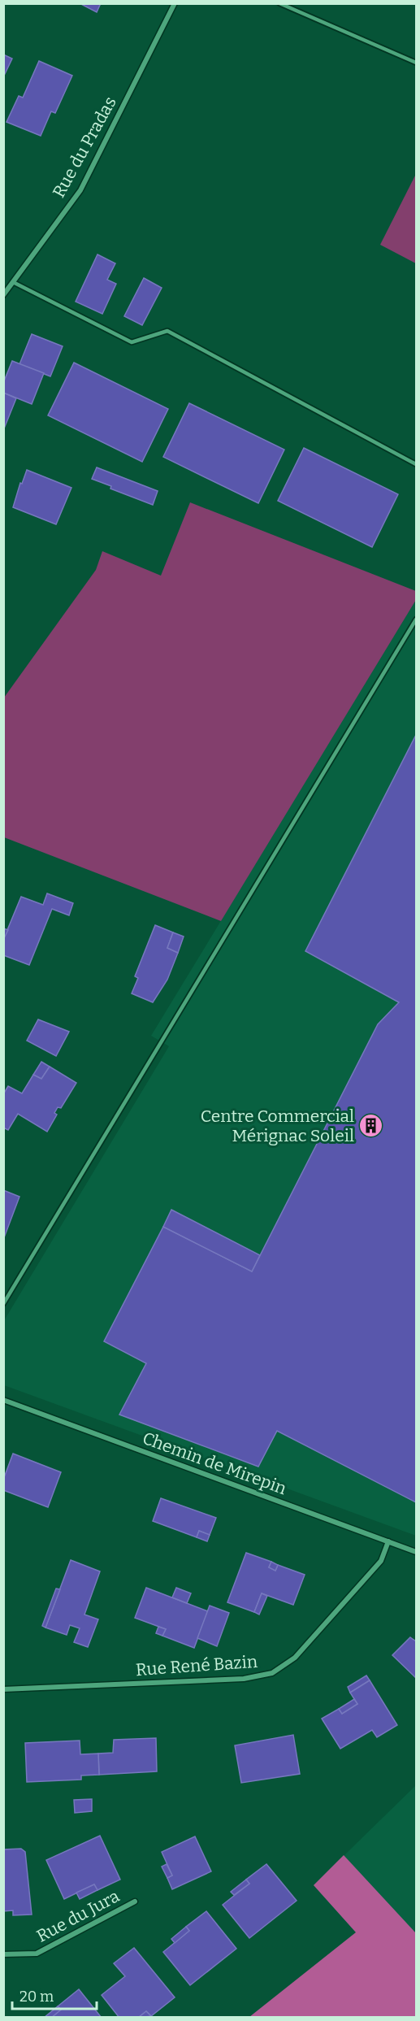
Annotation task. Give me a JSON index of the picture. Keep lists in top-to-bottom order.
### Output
{
  "streets": {
    "street": [
      "Rue du Pradas",
      "Chemin de Mirepin",
      "Rue René Bazin",
      "Rue du Jura"
    ]
  },
  "crossings": [
    ["Chemin de Mirepin", "Rue René Bazin"]
  ],
  "places": {
    "building": ["Centre Commercial Mérignac Soleil"]
  },
  "scale_bar": "20 m"
}
